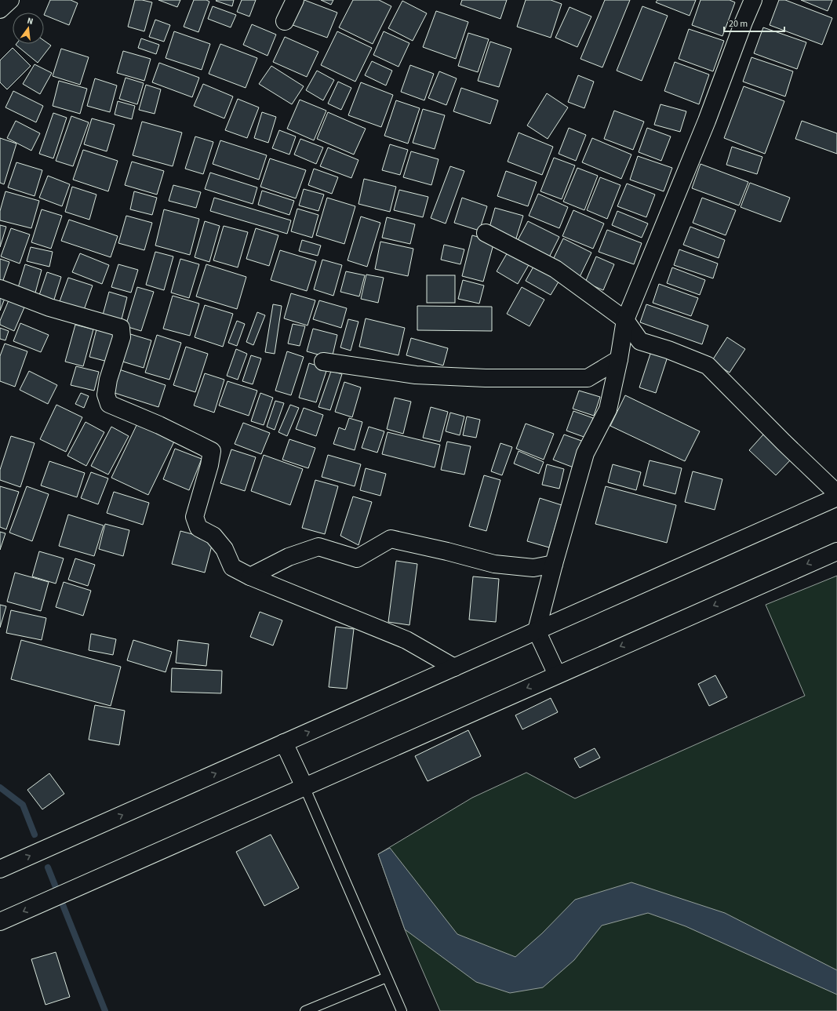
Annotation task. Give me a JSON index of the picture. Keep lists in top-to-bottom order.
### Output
{
  "scale_bar": "20 m",
  "north": "top"
}
